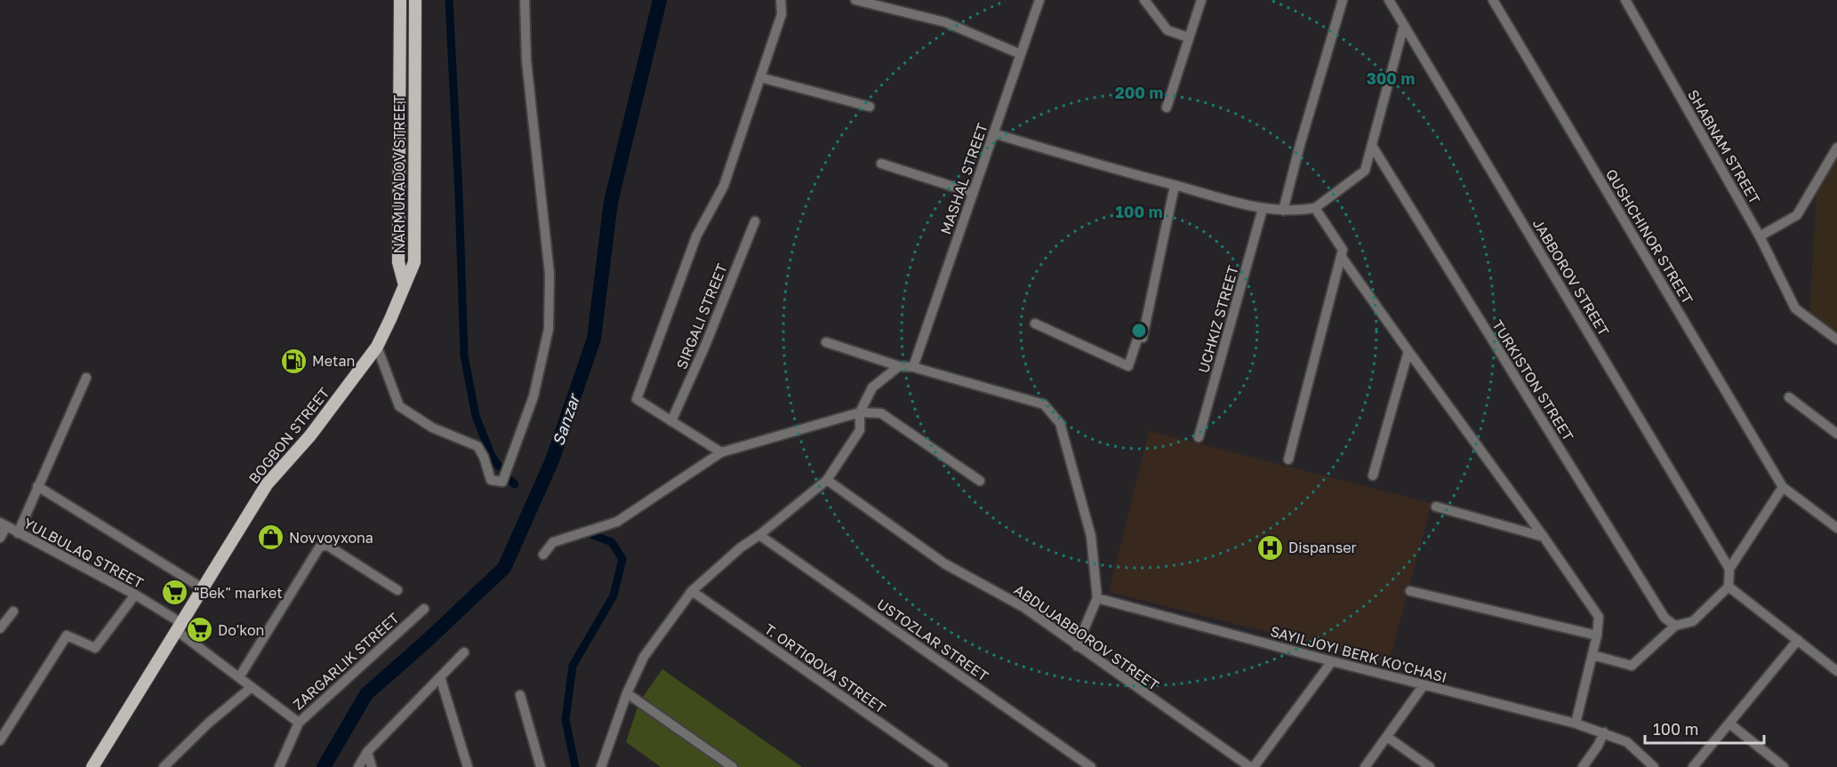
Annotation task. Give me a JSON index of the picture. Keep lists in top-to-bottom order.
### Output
{
  "streets": {
    "main road": ["NARMURADOV STREET", "BOGBON STREET"],
    "street": [
      "SHABNAM STREET",
      "MASHAL STREET",
      "QUSHCHINOR STREET",
      "JABBOROV STREET",
      "SIRGALI STREET",
      "UCHKIZ STREET",
      "TURKISTON STREET",
      "YULBULAQ STREET",
      "ABDUJABBOROV STREET",
      "USTOZLAR STREET",
      "SAYILJOYI BERK KO'CHASI",
      "ZARGARLIK STREET",
      "T. ORTIQOVA STREET"
    ]
  },
  "crossings": [
    ["NARMURADOV STREET", "BOGBON STREET"],
    ["BOGBON STREET", "YULBULAQ STREET"],
    ["YULBULAQ STREET", "ZARGARLIK STREET"]
  ],
  "water": ["Sanzar"],
  "places": {
    "fuel station": ["Metan"],
    "shop": ["Novvoyxona"],
    "hospital": ["Dispanser"],
    "supermarket": ["\"Bek\" market", "Do'kon"]
  },
  "scale_bar": "100 m",
  "rings": ["300 m", "200 m", "100 m"]
}
